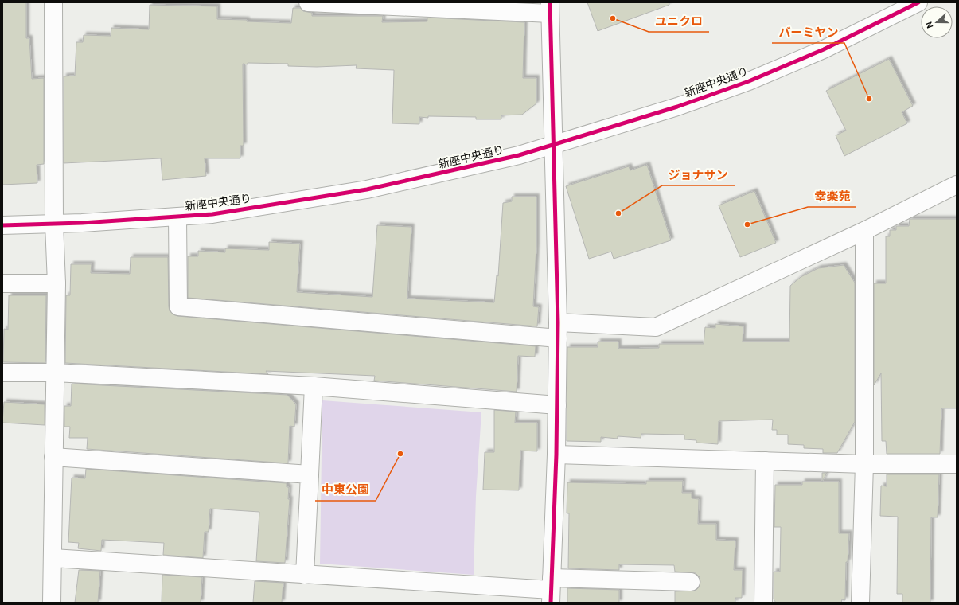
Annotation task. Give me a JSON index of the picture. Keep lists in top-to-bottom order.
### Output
{
  "streets": {
    "street": ["新座中央通り"]
  },
  "places": [
    "ユニクロ",
    "バーミヤン",
    "ジョナサン",
    "幸楽苑",
    "中東公園"
  ],
  "north": "left"
}
